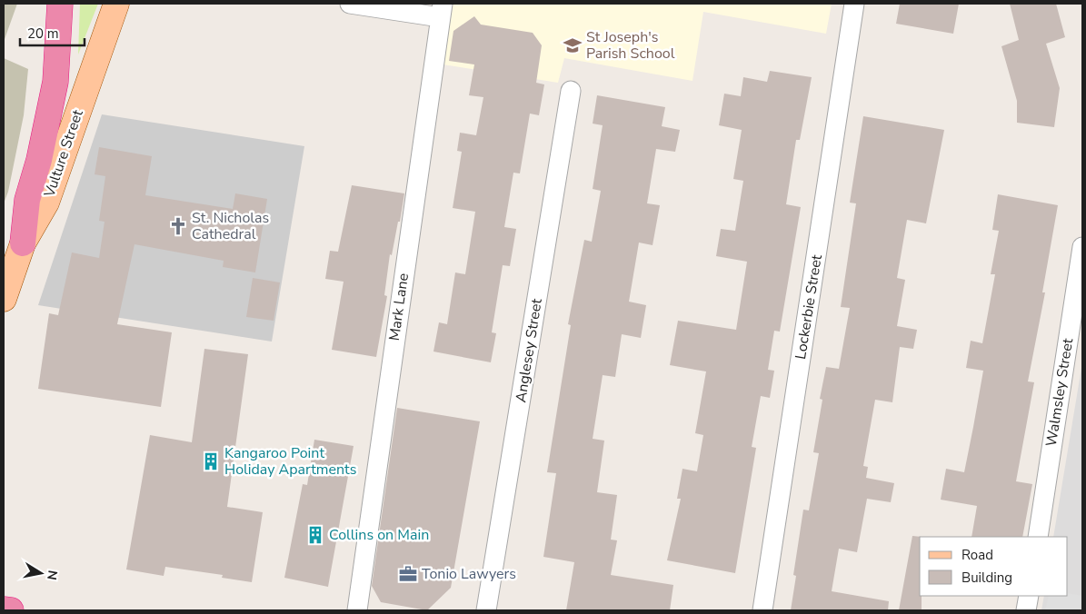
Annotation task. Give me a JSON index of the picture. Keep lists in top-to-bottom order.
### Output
{
  "streets": {
    "main road": ["Vulture Street"],
    "street": [
      "Mark Lane",
      "Lockerbie Street",
      "Anglesey Street",
      "Walmsley Street"
    ]
  },
  "places": {
    "school or university": ["St Joseph's Parish School"],
    "church": ["St. Nicholas Cathedral"],
    "building": ["Kangaroo Point Holiday Apartments", "Collins on Main"],
    "office": ["Tonio Lawyers"]
  },
  "legend": ["Road", "Building"],
  "scale_bar": "20 m",
  "north": "right"
}
